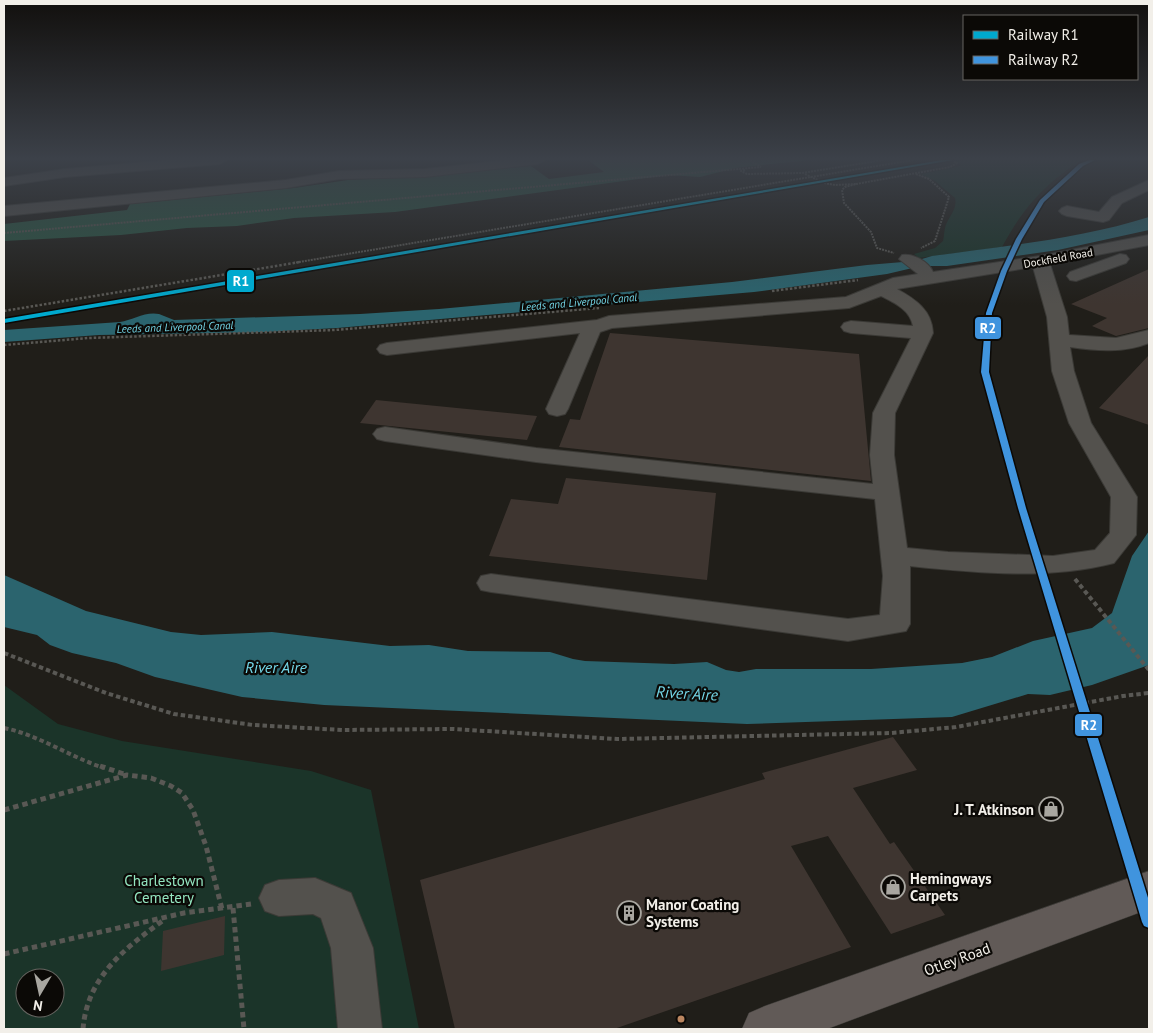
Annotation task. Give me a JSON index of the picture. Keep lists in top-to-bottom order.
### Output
{
  "streets": {
    "main road": ["Otley Road"],
    "street": ["Dockfield Road"]
  },
  "water": ["Leeds and Liverpool Canal", "River Aire"],
  "parks": ["Charlestown Cemetery"],
  "places": {
    "shop": ["J. T. Atkinson", "Hemingways Carpets"],
    "building": ["Manor Coating Systems"]
  },
  "lines": ["rail line R1", "rail line R2"],
  "legend": ["Railway R1", "Railway R2"],
  "north": "bottom"
}
